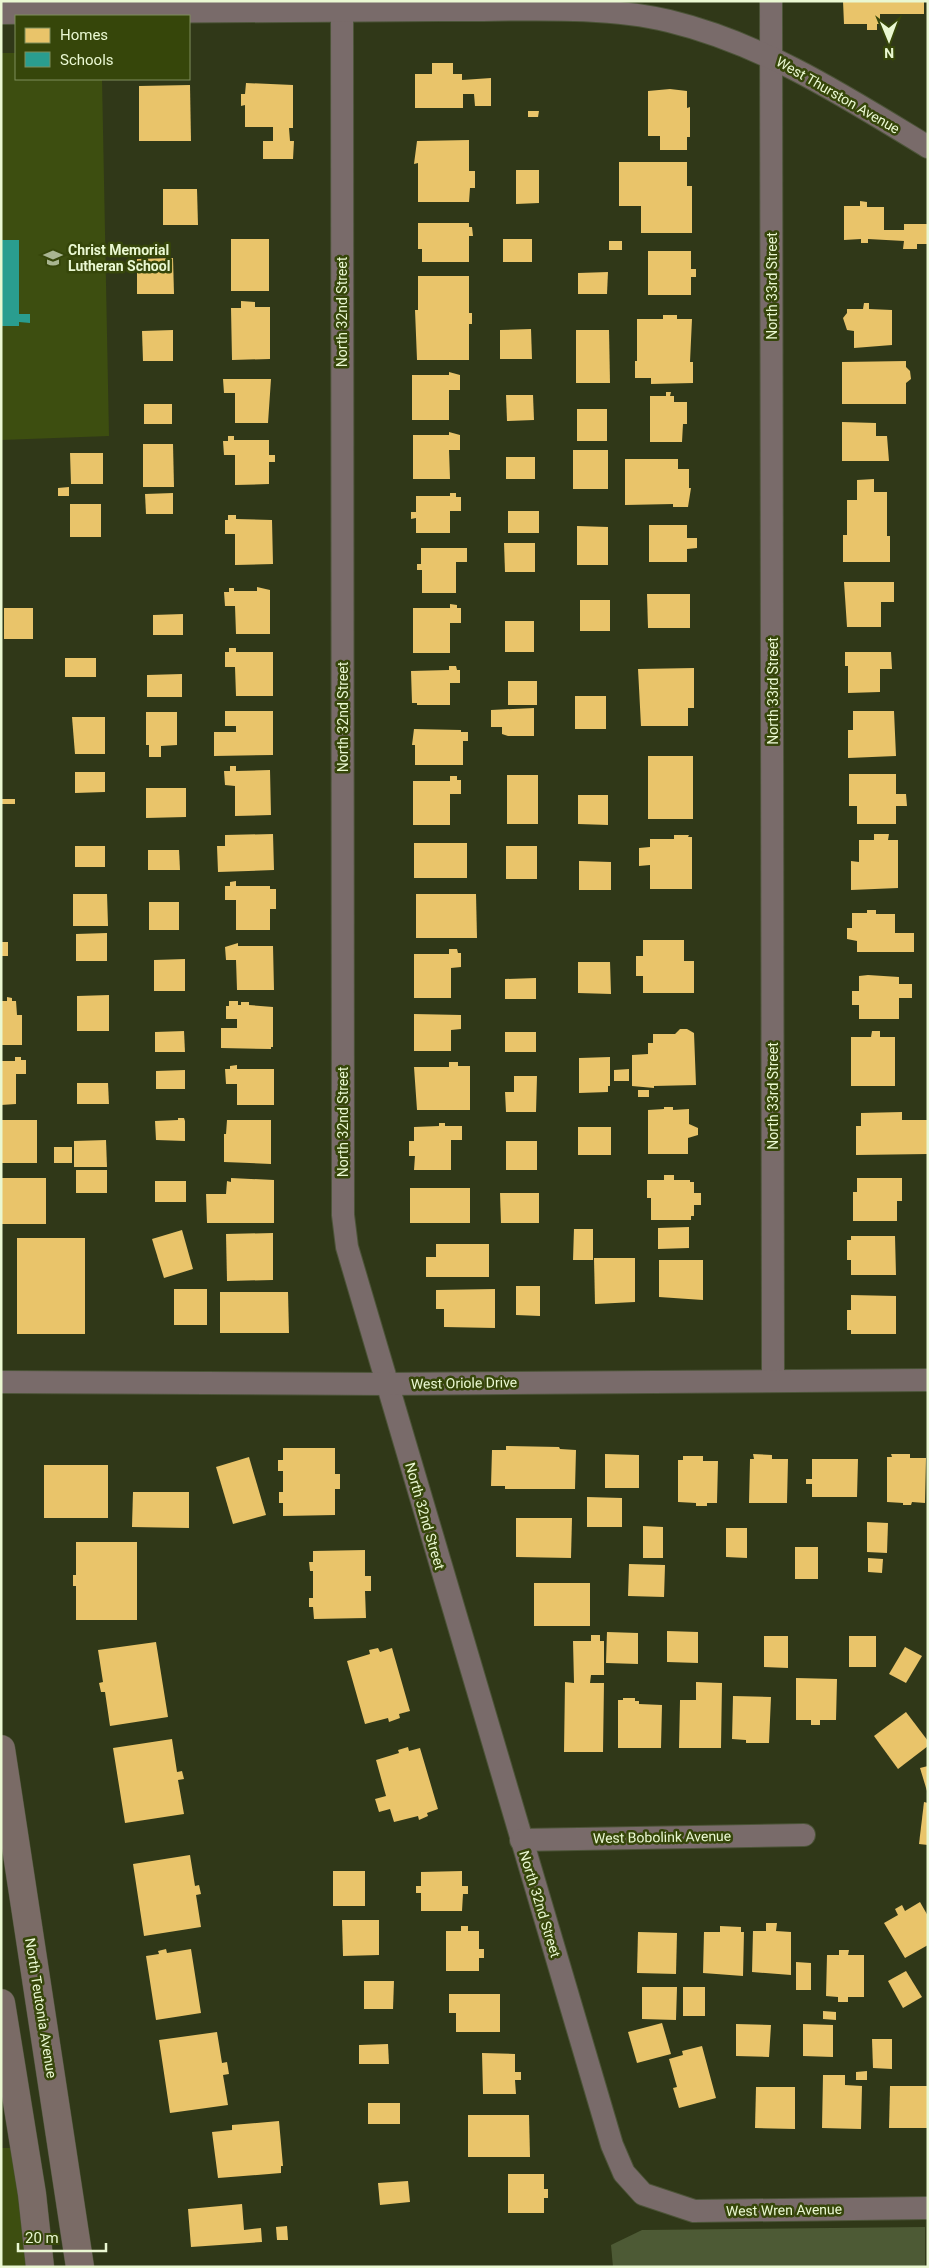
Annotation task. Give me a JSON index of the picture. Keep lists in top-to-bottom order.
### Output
{
  "streets": {
    "main road": ["North Teutonia Avenue"],
    "street": [
      "West Thurston Avenue",
      "North 33rd Street",
      "North 32nd Street",
      "West Oriole Drive",
      "West Bobolink Avenue",
      "West Wren Avenue"
    ]
  },
  "crossings": [
    ["West Thurston Avenue", "North 33rd Street"],
    ["West Thurston Avenue", "North 32nd Street"],
    ["North 33rd Street", "West Oriole Drive"],
    ["North 32nd Street", "West Oriole Drive"],
    ["North 32nd Street", "West Bobolink Avenue"],
    ["North 32nd Street", "West Wren Avenue"]
  ],
  "places": {
    "school or university": ["Christ Memorial Lutheran School"]
  },
  "legend": ["Homes", "Schools"],
  "scale_bar": "20 m",
  "north": "bottom"
}
